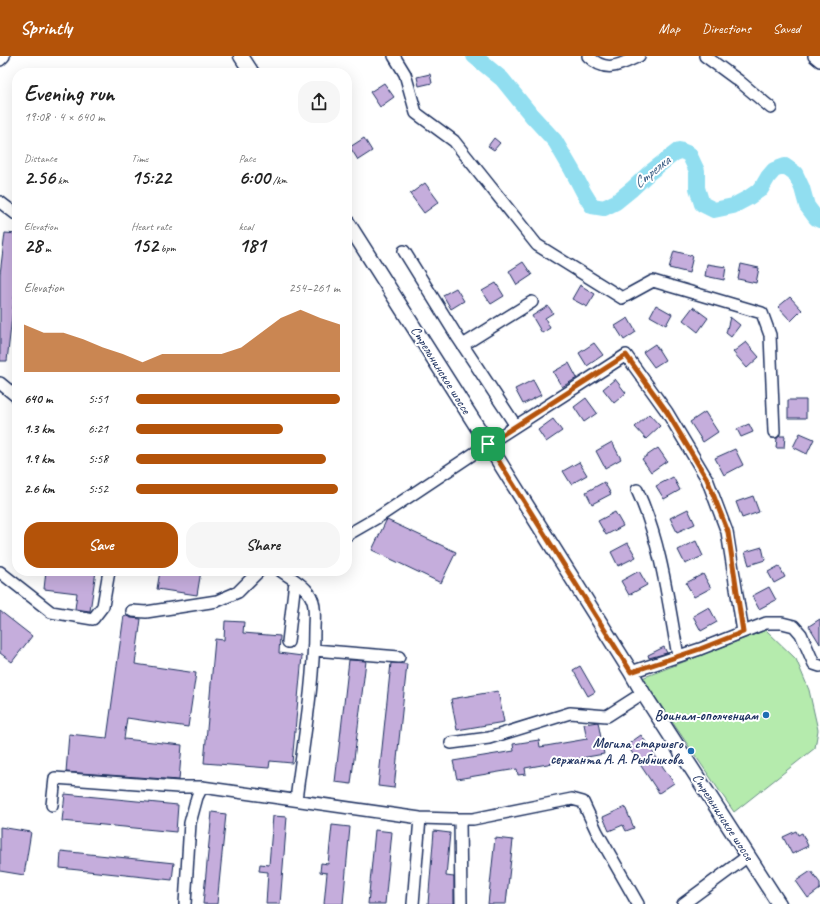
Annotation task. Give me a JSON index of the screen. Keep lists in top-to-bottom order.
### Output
{
  "streets": {
    "main road": ["Стрельнинское шоссе"]
  },
  "water": ["Стрелка"],
  "places": ["Воинам-ополченцам", "Могила старшего сержанта А. А. Рыбникова"],
  "page": {
    "header": "Sprintly",
    "nav": ["Map", "Directions", "Saved"],
    "heading": ["Evening run", "19:08 · 4 × 640 m"],
    "stats": [
      ["Distance", "2.56 km"],
      ["Time", "15:22"],
      ["Pace", "6:00 /km"],
      ["Elevation", "28 m"],
      ["Heart rate", "152 bpm"],
      ["kcal", "181"]
    ],
    "chart": ["Elevation", "254–261 m"],
    "list": [
      {
        "name": "640 m",
        "note": "5:51"
      },
      {
        "name": "1.3 km",
        "note": "6:21"
      },
      {
        "name": "1.9 km",
        "note": "5:58"
      },
      {
        "name": "2.6 km",
        "note": "5:52"
      }
    ],
    "buttons": ["Save", "Share"]
  }
}
